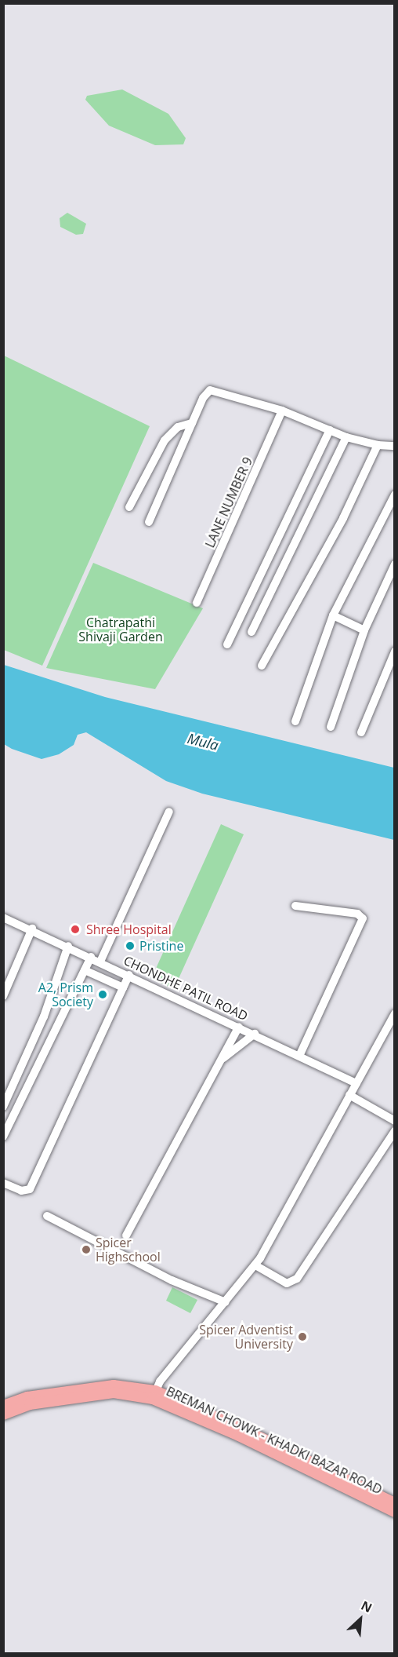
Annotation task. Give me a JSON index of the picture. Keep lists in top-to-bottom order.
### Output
{
  "streets": {
    "main road": ["BREMAN CHOWK - KHADKI BAZAR ROAD"],
    "street": ["LANE NUMBER 9", "CHONDHE PATIL ROAD"]
  },
  "water": ["Mula"],
  "parks": ["Chatrapathi Shivaji Garden"],
  "places": [
    "Shree Hospital",
    "Pristine",
    "A2, Prism Society",
    "Spicer Highschool",
    "Spicer Adventist University"
  ],
  "north": "top right"
}
